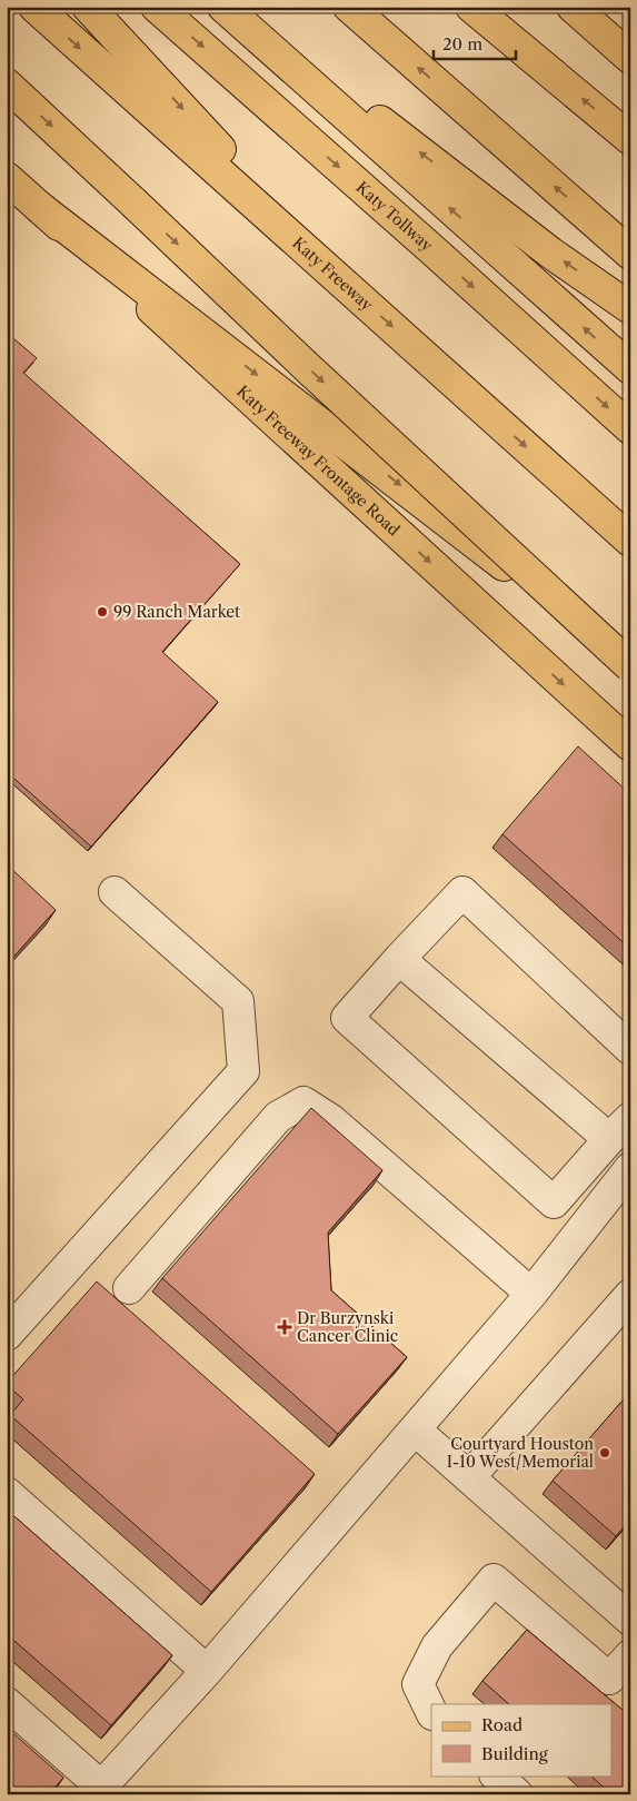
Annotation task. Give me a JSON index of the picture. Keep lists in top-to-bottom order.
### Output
{
  "streets": {
    "main road": ["Katy Tollway", "Katy Freeway", "Katy Freeway Frontage Road"]
  },
  "places": {
    "other": ["99 Ranch Market", "Courtyard Houston I-10 West/Memorial"],
    "health": ["Dr Burzynski Cancer Clinic"]
  },
  "legend": ["Road", "Building"],
  "scale_bar": "20 m"
}
